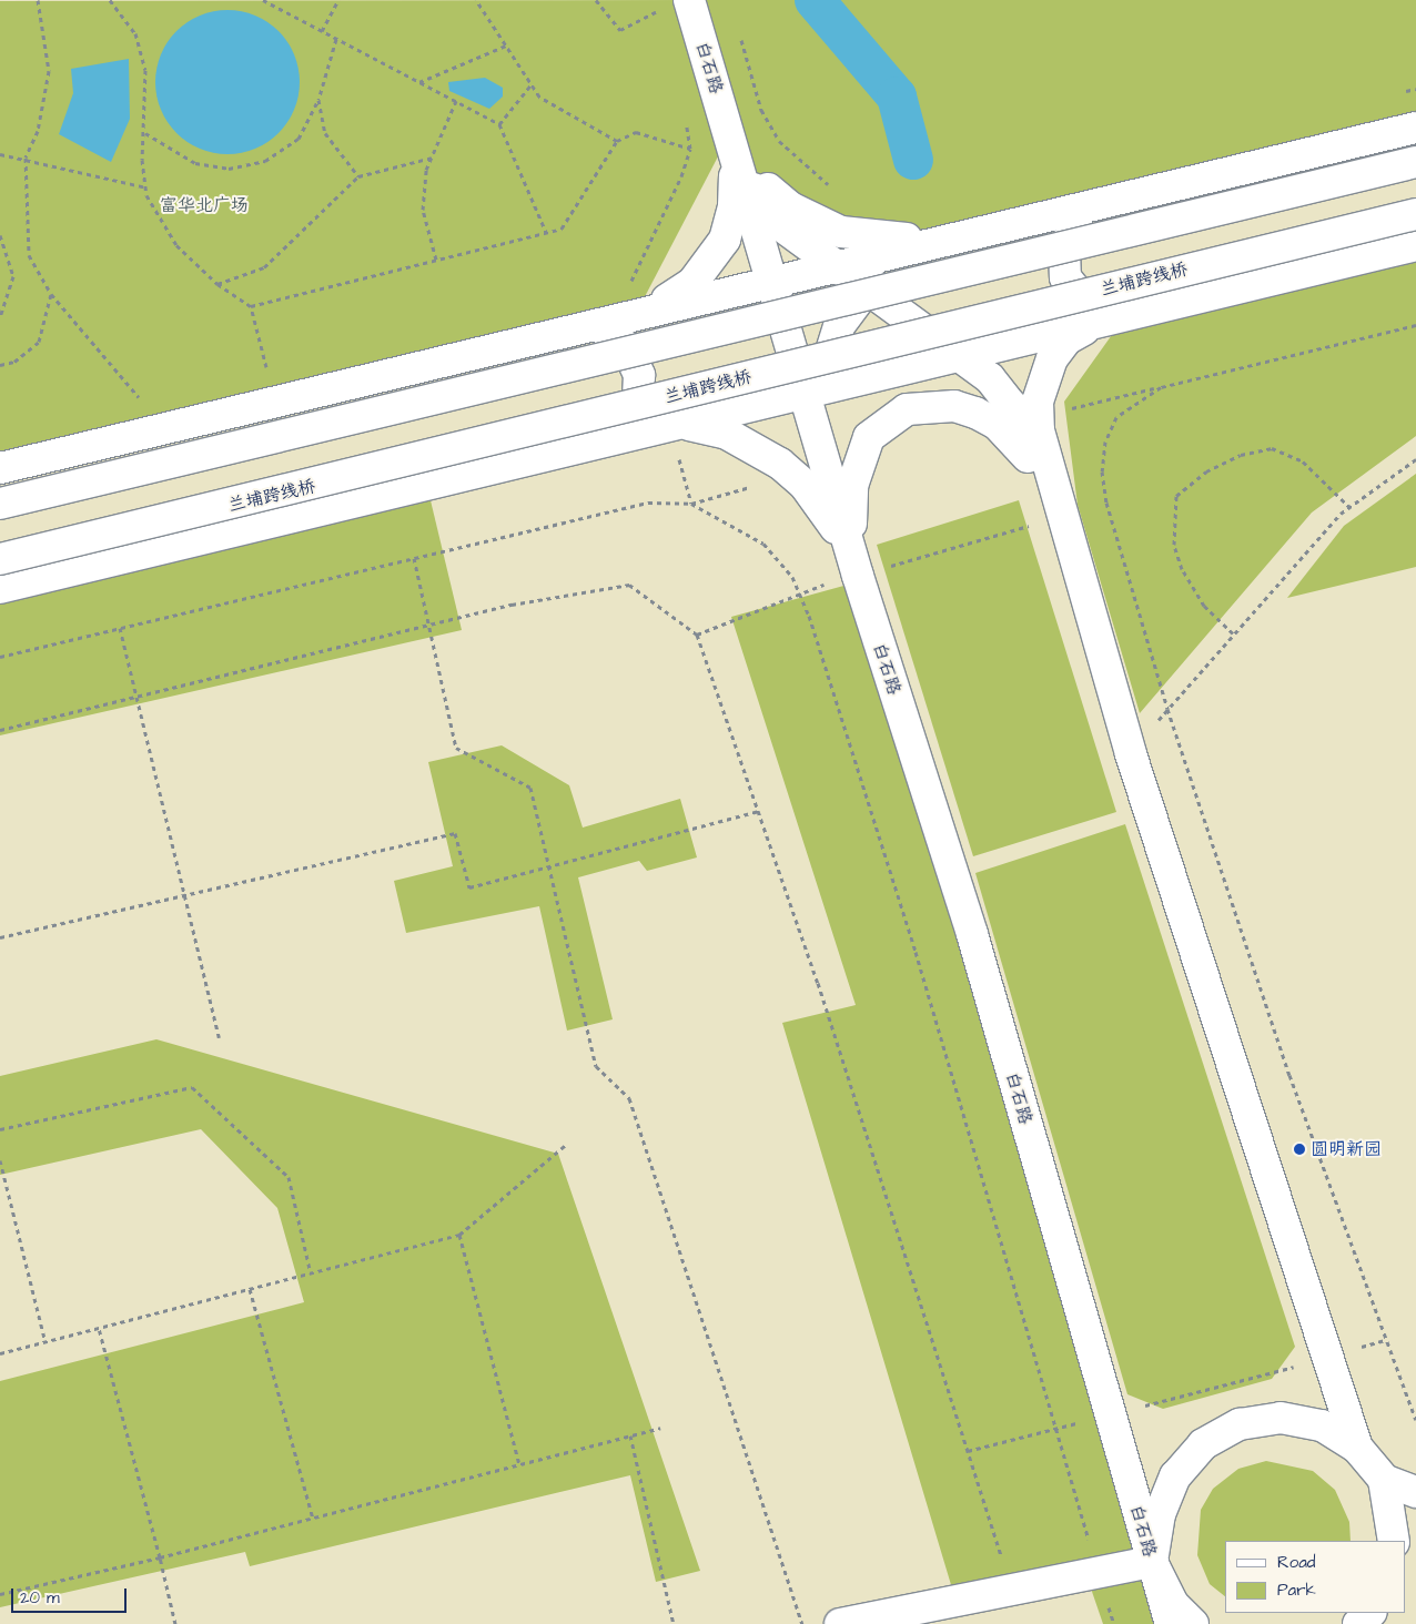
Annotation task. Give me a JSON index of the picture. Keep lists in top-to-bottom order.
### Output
{
  "streets": {
    "main road": ["白石路", "兰埔跨线桥"]
  },
  "parks": ["富华北广场"],
  "places": ["圆明新园"],
  "legend": ["Road", "Park"],
  "scale_bar": "20 m"
}
